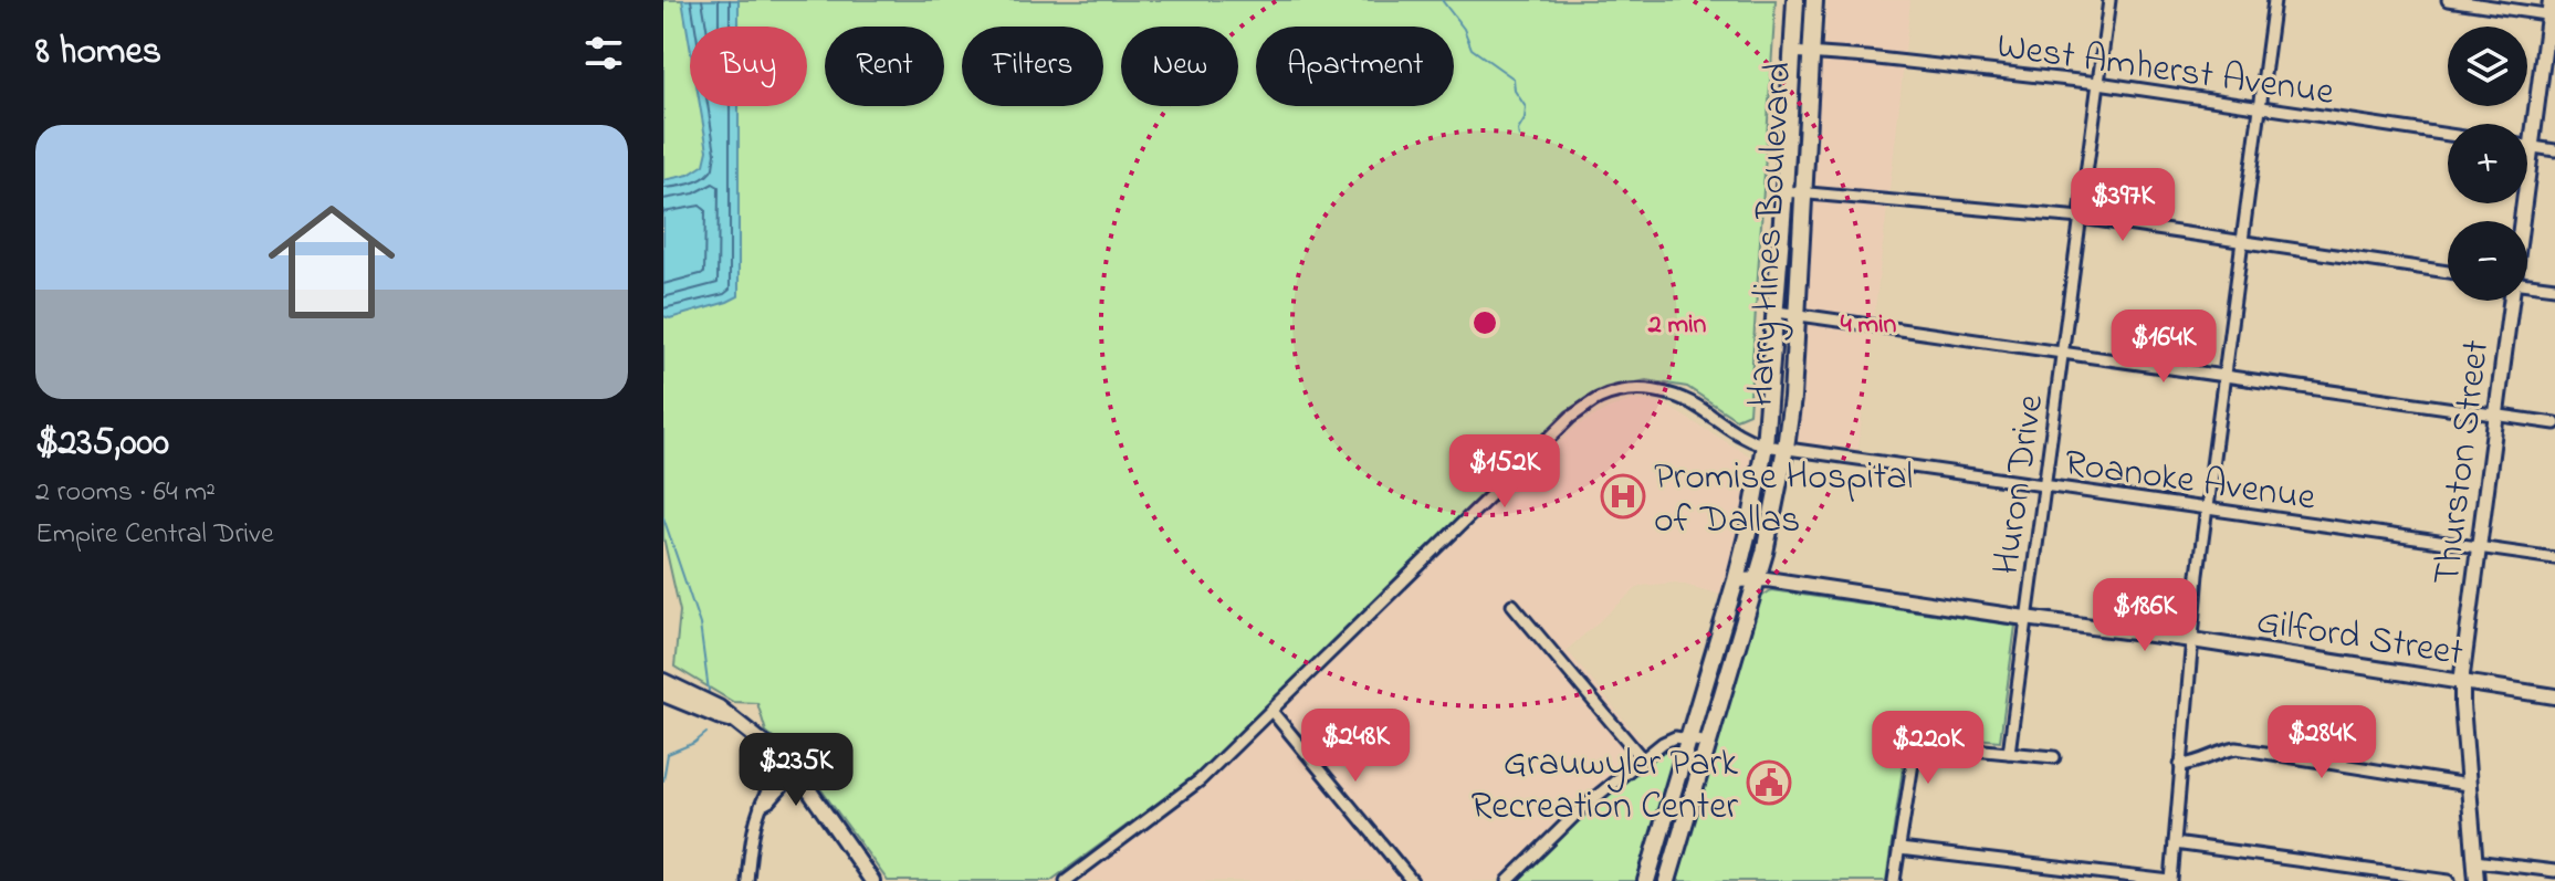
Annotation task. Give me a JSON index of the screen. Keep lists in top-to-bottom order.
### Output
{
  "streets": {
    "main road": ["Harry Hines Boulevard"],
    "street": [
      "West Amherst Avenue",
      "Thurston Street",
      "Roanoke Avenue",
      "Huron Drive",
      "Gilford Street"
    ]
  },
  "crossings": [
    ["West Amherst Avenue", "Harry Hines Boulevard"],
    ["West Amherst Avenue", "Huron Drive"],
    ["Harry Hines Boulevard", "Roanoke Avenue"],
    ["Harry Hines Boulevard", "Gilford Street"],
    ["Thurston Street", "Roanoke Avenue"],
    ["Thurston Street", "Gilford Street"],
    ["Roanoke Avenue", "Huron Drive"],
    ["Huron Drive", "Gilford Street"]
  ],
  "places": {
    "hospital": ["Promise Hospital of Dallas"],
    "public building": ["Grauwyler Park Recreation Center"]
  },
  "page": {
    "heading": "8 homes",
    "map_buttons": ["+", "−"],
    "chip": [
      "Buy",
      "Rent",
      "Filters",
      "New",
      "Apartment"
    ],
    "list": [
      {
        "name": "$235,000",
        "note": "2 rooms · 64 m² · Empire Central Drive"
      }
    ],
    "price": [
      "$397K",
      "$164K",
      "$152K",
      "$186K",
      "$284K",
      "$248K",
      "$220K",
      "$235K"
    ]
  },
  "rings": ["2 min", "4 min"]
}
